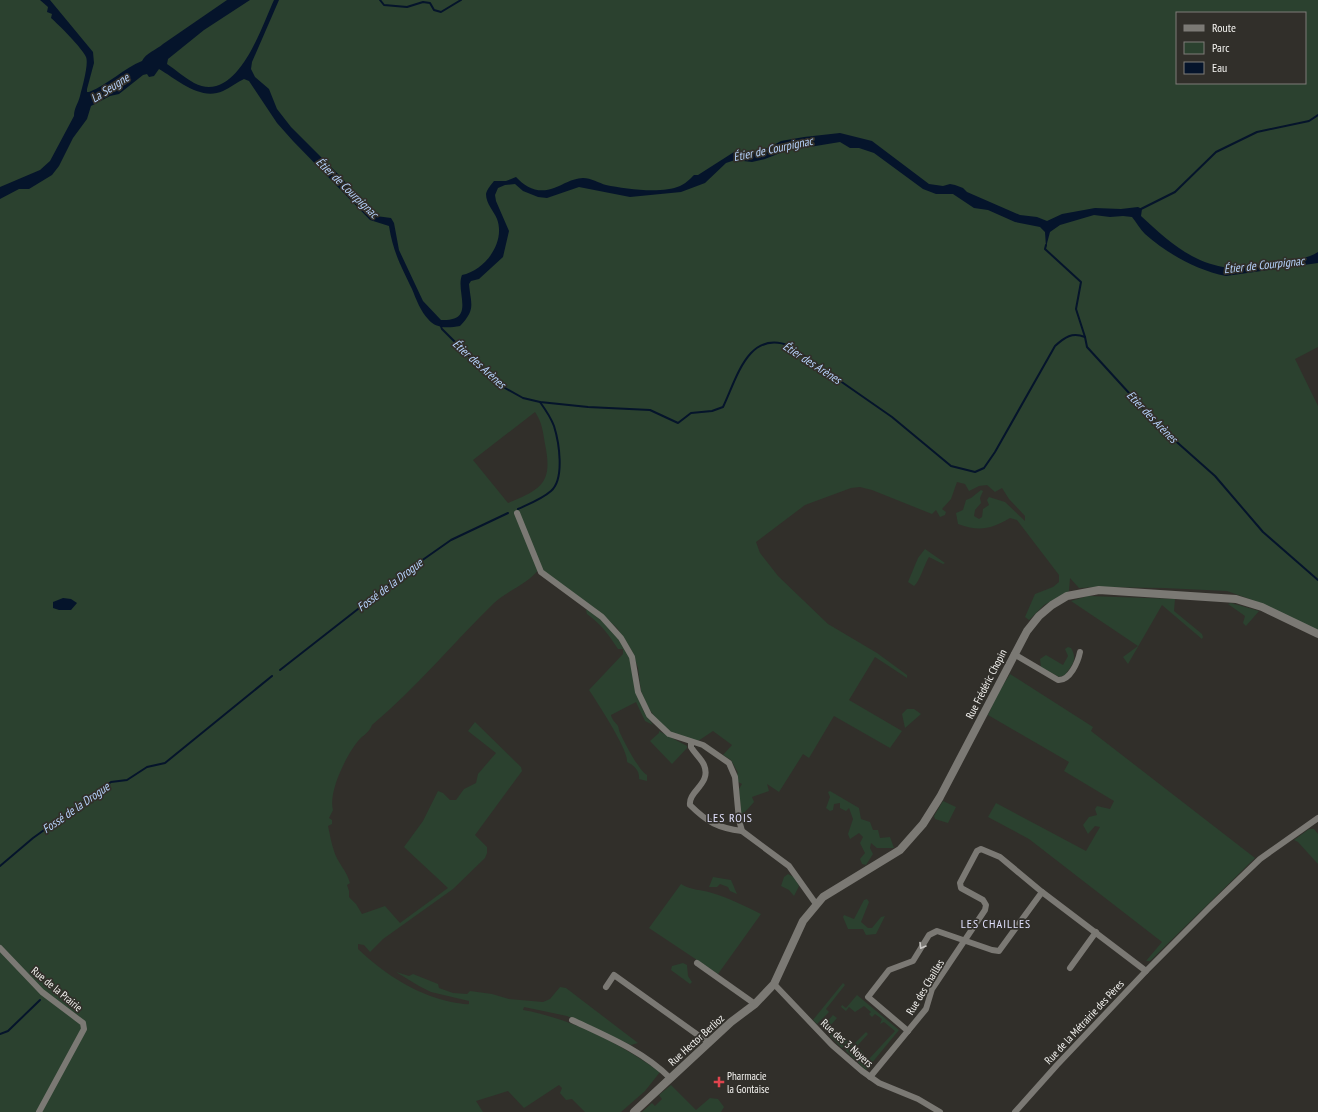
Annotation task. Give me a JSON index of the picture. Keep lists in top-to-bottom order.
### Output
{
  "streets": {
    "street": [
      "Rue Frédéric Chopin",
      "Rue des Chailles",
      "Rue de la Prairie",
      "Rue de la Métrairie des Pères",
      "Rue Hector Berlioz",
      "Rue des 3 Noyers"
    ]
  },
  "crossings": [
    ["Rue Frédéric Chopin", "Rue Hector Berlioz"],
    ["Rue Frédéric Chopin", "Rue des 3 Noyers"],
    ["Rue des Chailles", "Rue des 3 Noyers"],
    ["Rue Hector Berlioz", "Rue des 3 Noyers"]
  ],
  "districts": ["LES ROIS", "LES CHAILLES"],
  "water": [
    "La Seugne",
    "Étier de Courpignac",
    "Étier des Arènes",
    "Etier des Arènes",
    "Fossé de la Drogue"
  ],
  "places": {
    "health": ["Pharmacie la Gontaise"]
  },
  "legend": ["Route", "Parc", "Eau"]
}
